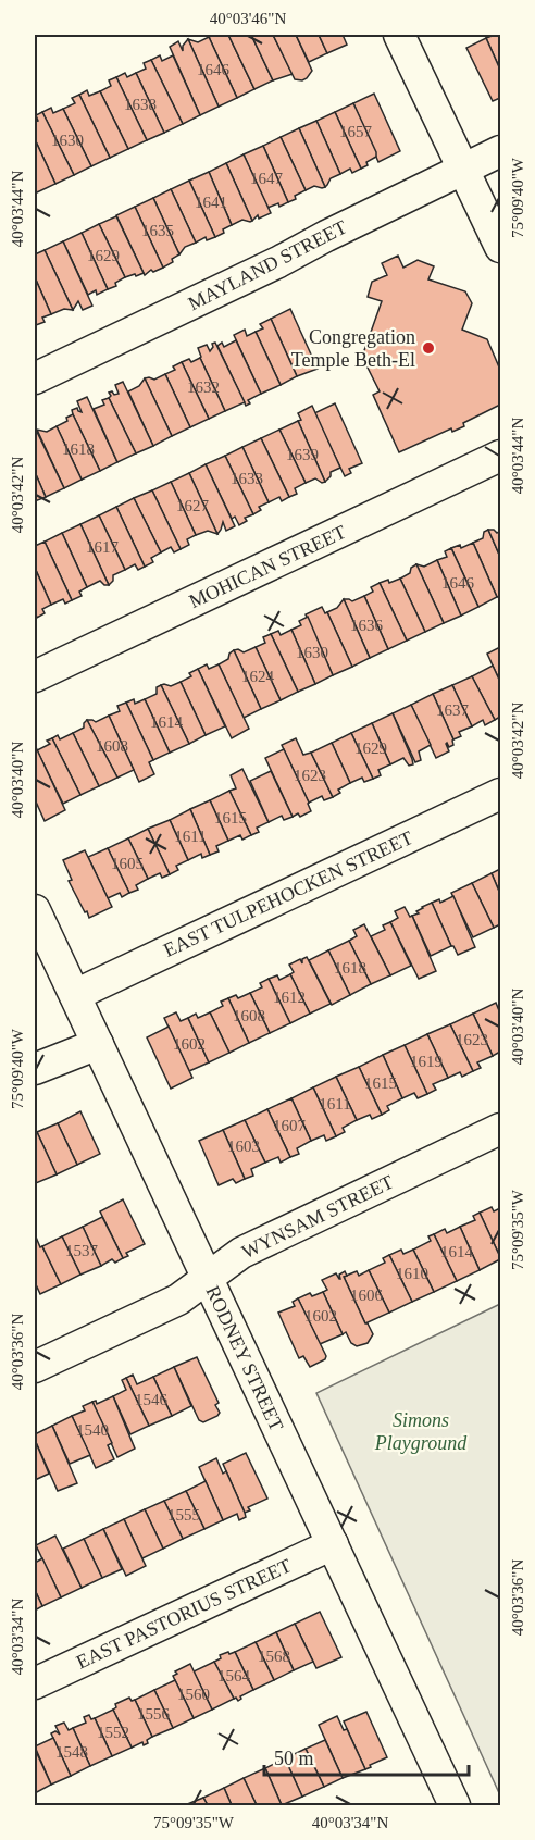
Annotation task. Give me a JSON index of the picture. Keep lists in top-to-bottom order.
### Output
{
  "streets": {
    "street": [
      "MAYLAND STREET",
      "MOHICAN STREET",
      "EAST TULPEHOCKEN STREET",
      "WYNSAM STREET",
      "RODNEY STREET",
      "EAST PASTORIUS STREET"
    ]
  },
  "crossings": [
    ["EAST TULPEHOCKEN STREET", "RODNEY STREET"],
    ["WYNSAM STREET", "RODNEY STREET"],
    ["RODNEY STREET", "EAST PASTORIUS STREET"]
  ],
  "parks": ["Simons Playground"],
  "places": ["Congregation Temple Beth-El"],
  "house_numbers": [
    "1646",
    "1638",
    "1657",
    "1630",
    "1647",
    "1641",
    "1635",
    "1629",
    "1632",
    "1618",
    "1639",
    "1633",
    "1627",
    "1617",
    "1646",
    "1636",
    "1630",
    "1624",
    "1637",
    "1614",
    "1608",
    "1629",
    "1623",
    "1615",
    "1611",
    "1605",
    "1618",
    "1612",
    "1608",
    "1623",
    "1602",
    "1619",
    "1615",
    "1611",
    "1607",
    "1603",
    "1537",
    "1614",
    "1610",
    "1606",
    "1602",
    "1546",
    "1540",
    "1555",
    "1568",
    "1564",
    "1560",
    "1556",
    "1552",
    "1548"
  ],
  "scale_bar": "50 m",
  "coordinates": [
    "40°03'46\"N",
    "75°09'40\"W",
    "40°03'44\"N",
    "40°03'42\"N",
    "40°03'40\"N",
    "75°09'35\"W",
    "40°03'36\"N",
    "40°03'34\"N"
  ]
}
